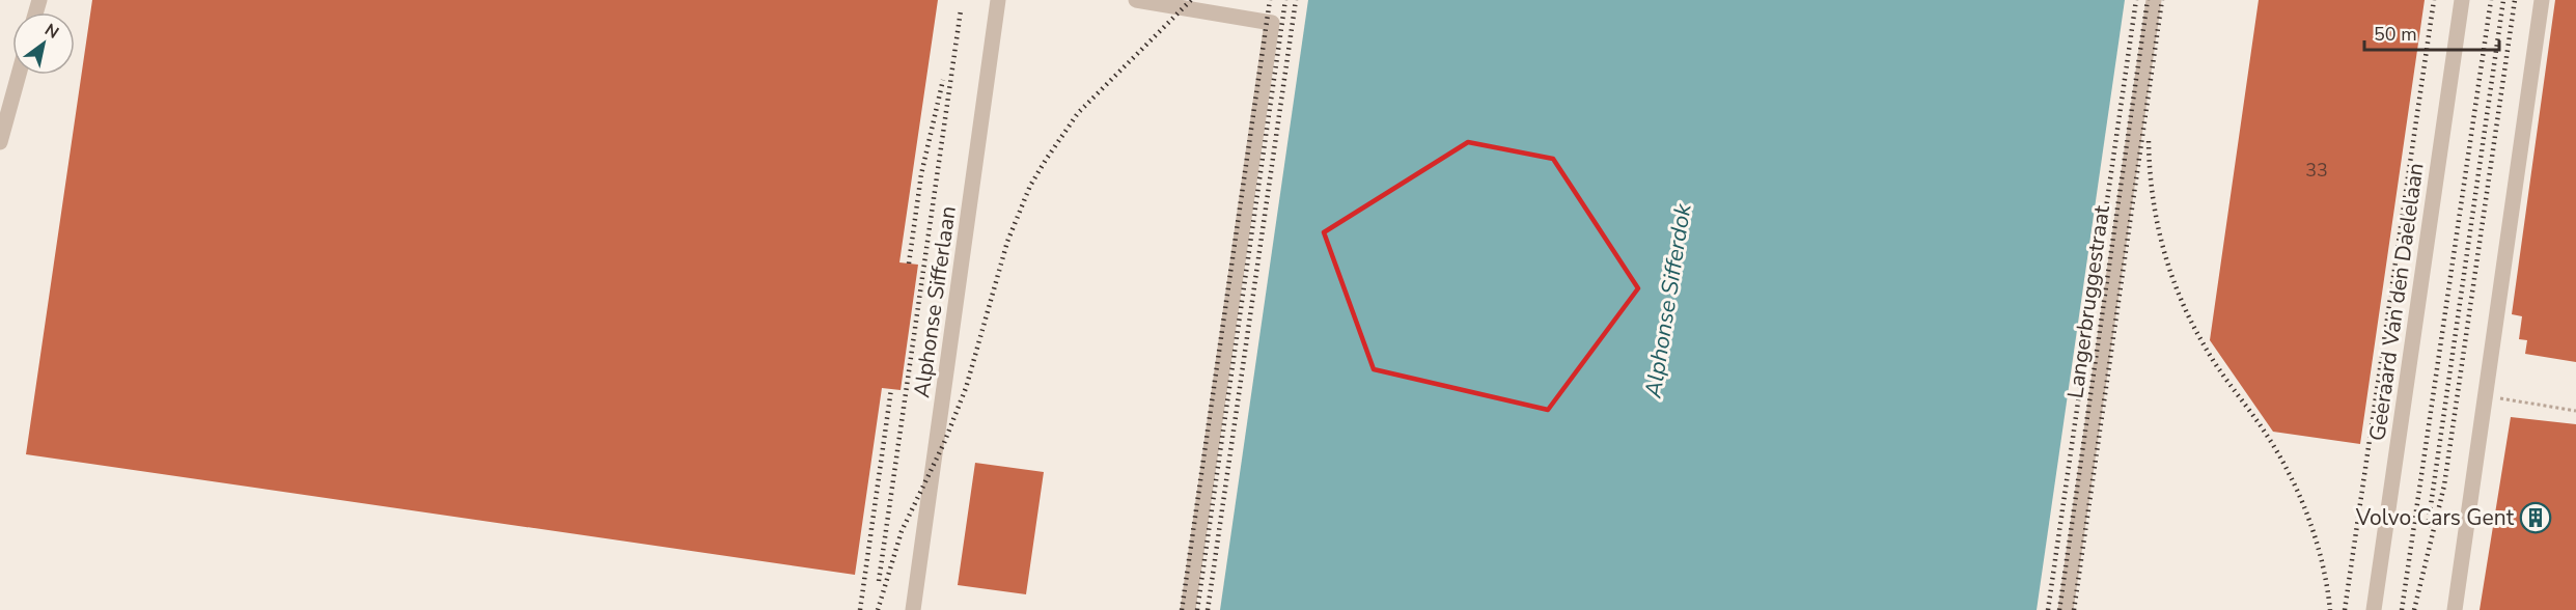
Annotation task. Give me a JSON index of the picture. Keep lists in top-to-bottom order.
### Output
{
  "streets": {
    "street": ["Alphonse Sifferlaan", "Langerbruggestraat", "Geeraard Van den Daelelaan"]
  },
  "water": ["Alphonse Sifferdok"],
  "places": {
    "building": ["Volvo Cars Gent"]
  },
  "house_numbers": ["33"],
  "scale_bar": "50 m",
  "north": "top right"
}
